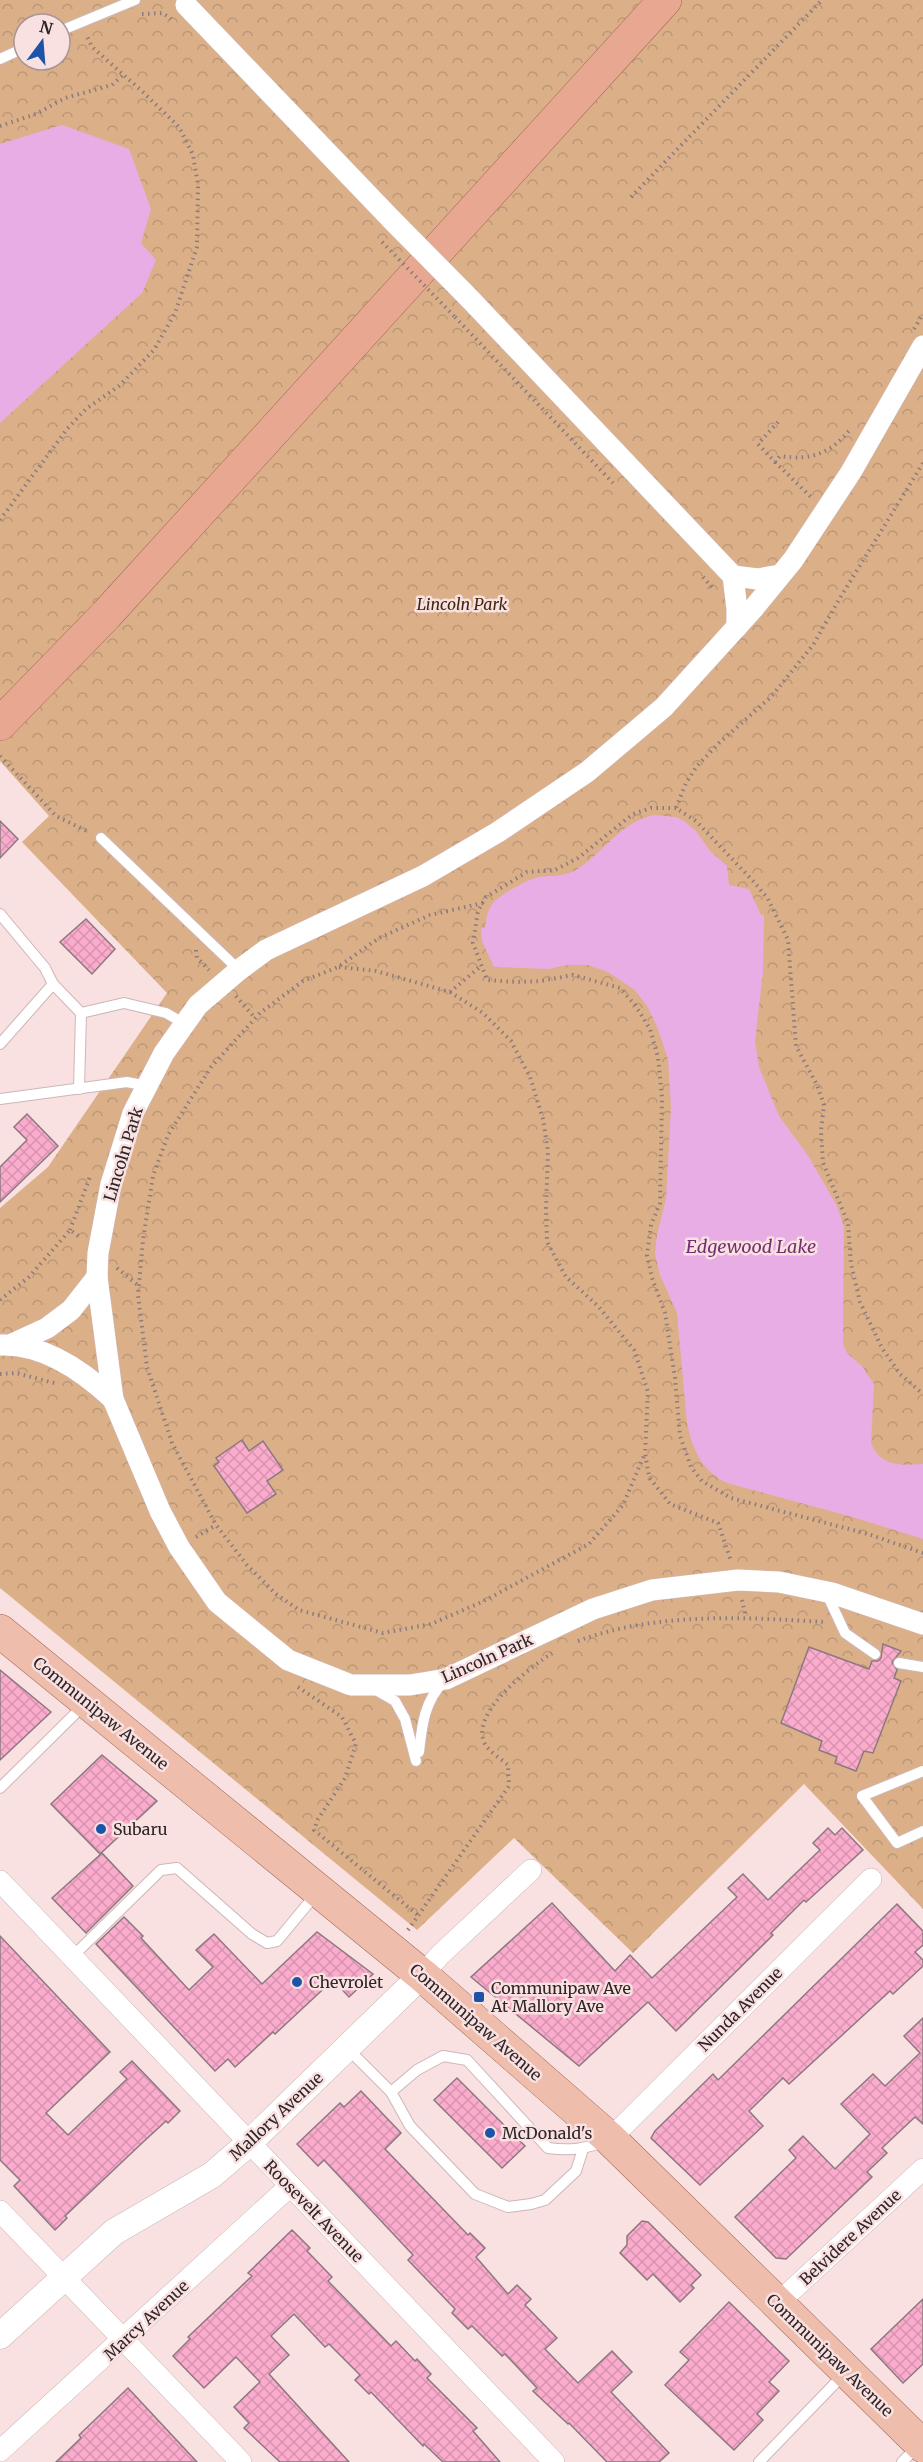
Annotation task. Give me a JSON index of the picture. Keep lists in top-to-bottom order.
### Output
{
  "streets": {
    "main road": ["Communipaw Avenue"],
    "street": [
      "Lincoln Park",
      "Nunda Avenue",
      "Mallory Avenue",
      "Roosevelt Avenue",
      "Belvidere Avenue",
      "Marcy Avenue"
    ]
  },
  "crossings": [
    ["Communipaw Avenue", "Nunda Avenue"],
    ["Communipaw Avenue", "Mallory Avenue"],
    ["Communipaw Avenue", "Belvidere Avenue"],
    ["Mallory Avenue", "Roosevelt Avenue"],
    ["Roosevelt Avenue", "Marcy Avenue"]
  ],
  "water": ["Edgewood Lake"],
  "parks": ["Lincoln Park"],
  "places": {
    "other": ["Subaru", "Chevrolet", "McDonald's"],
    "transit": ["Communipaw Ave At Mallory Ave"]
  },
  "north": "top"
}
